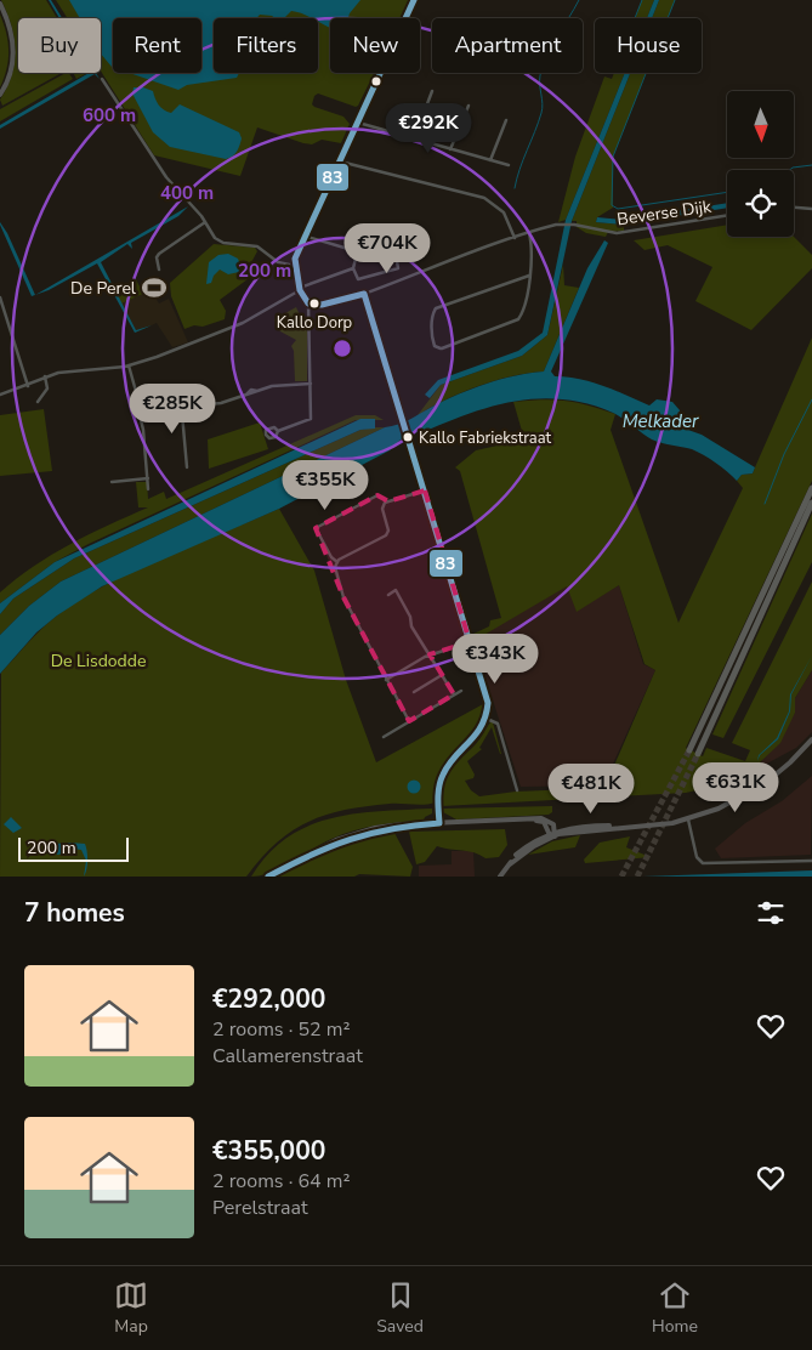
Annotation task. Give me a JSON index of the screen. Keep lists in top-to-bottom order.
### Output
{
  "streets": {
    "street": ["Beverse Dijk"]
  },
  "water": ["Melkader"],
  "parks": ["De Lisdodde"],
  "places": {
    "sports": ["De Perel"],
    "other": ["Kallo Dorp", "Kallo Fabriekstraat"]
  },
  "lines": ["transit line 83"],
  "scale_bar": "200 m",
  "north": "bottom",
  "page": {
    "chip": [
      "Buy",
      "Rent",
      "Filters",
      "New",
      "Apartment",
      "House"
    ],
    "price": [
      "€292K",
      "€704K",
      "€285K",
      "€355K",
      "€343K",
      "€631K",
      "€481K"
    ],
    "scale": "200 m",
    "heading": "7 homes",
    "list": [
      {
        "name": "€292,000",
        "note": "2 rooms · 52 m² · Callamerenstraat"
      },
      {
        "name": "€355,000",
        "note": "2 rooms · 64 m² · Perelstraat"
      }
    ],
    "tabs": ["Map", "Saved", "Home"]
  },
  "rings": ["600 m", "400 m", "200 m"]
}
